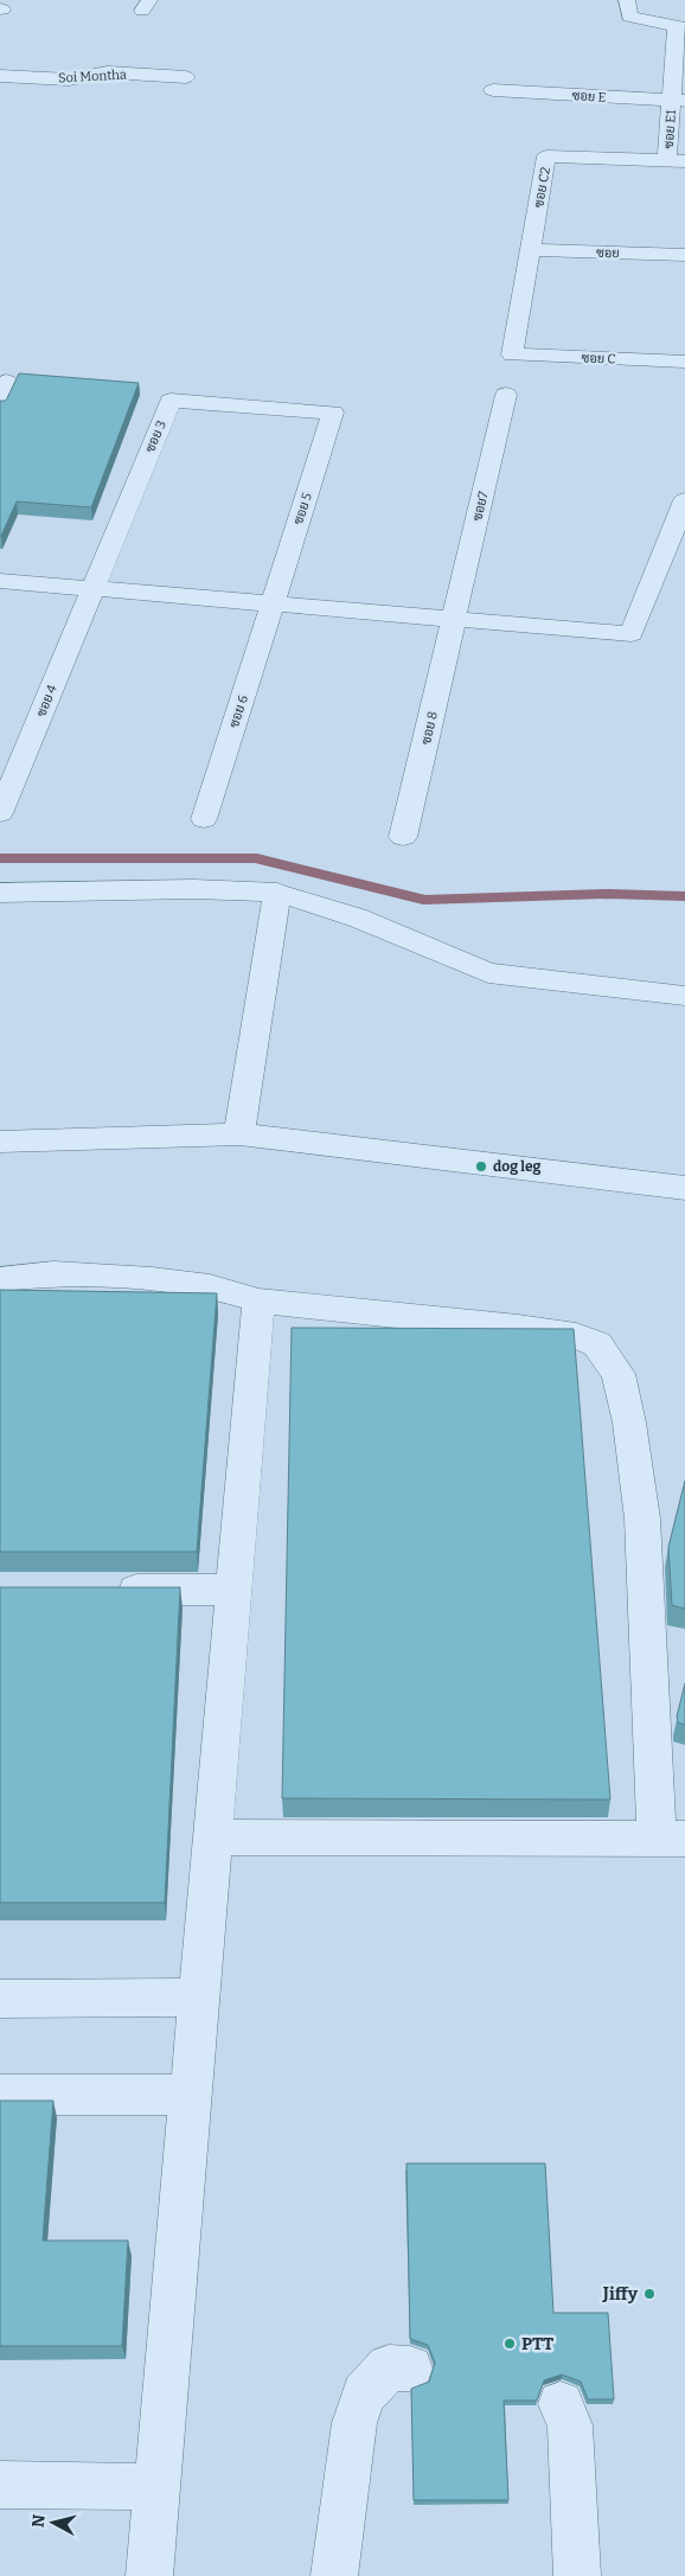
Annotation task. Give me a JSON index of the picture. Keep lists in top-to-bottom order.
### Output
{
  "streets": {
    "street": [
      "Soi Montha",
      "ซอย E",
      "ซอย E1",
      "ซอย C2",
      "ซอย",
      "ซอย C",
      "ซอย 3",
      "ซอย7",
      "ซอย 5",
      "ซอย 4",
      "ซอย 6",
      "ซอย 8"
    ]
  },
  "crossings": [
    ["ซอย E", "ซอย E1"],
    ["ซอย E1", "ซอย C2"],
    ["ซอย C2", "ซอย"],
    ["ซอย C2", "ซอย C"],
    ["ซอย 3", "ซอย 5"],
    ["ซอย 3", "ซอย 4"],
    ["ซอย7", "ซอย 8"],
    ["ซอย 5", "ซอย 6"]
  ],
  "places": ["dog leg", "Jiffy", "PTT"],
  "north": "left"
}
